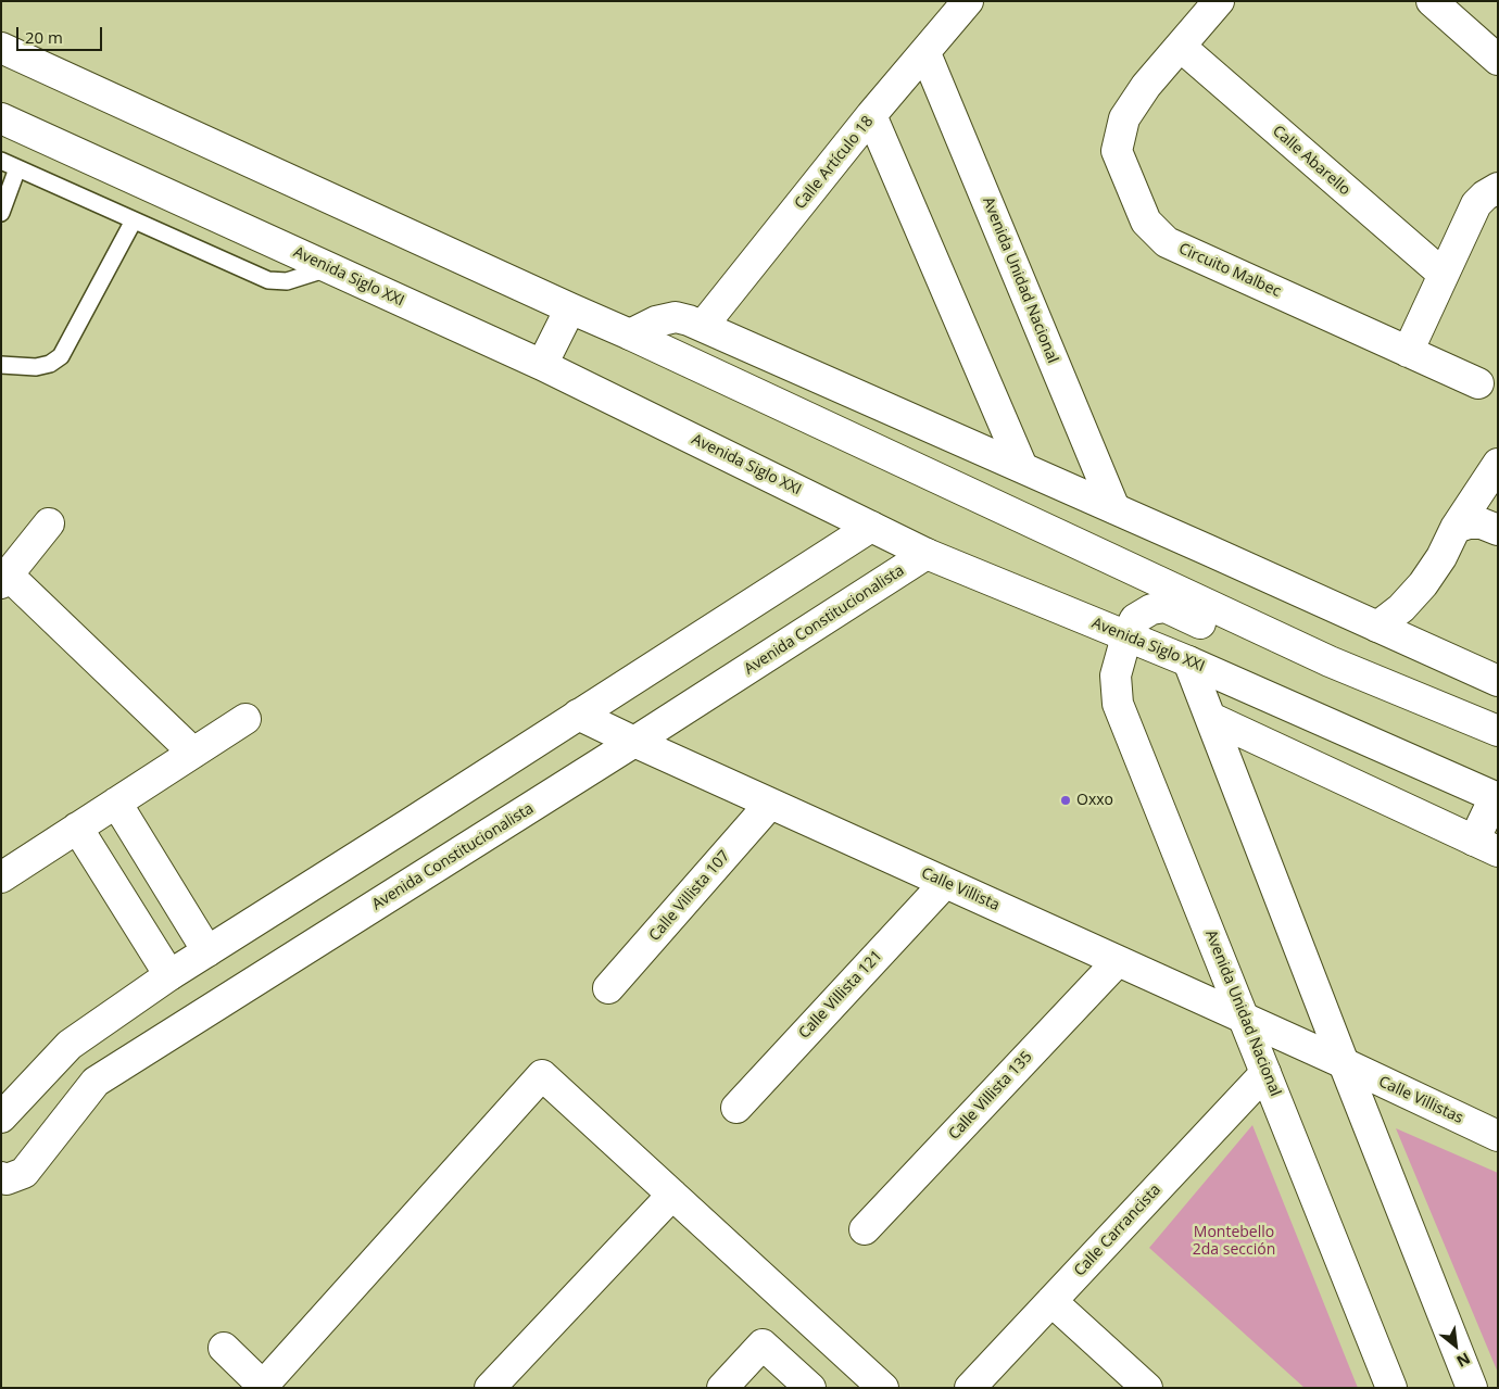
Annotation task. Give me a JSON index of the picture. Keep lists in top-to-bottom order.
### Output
{
  "streets": {
    "main road": [
      "Calle Abarello",
      "Calle Artículo 18",
      "Circuito Malbec",
      "Avenida Siglo XXI",
      "Avenida Unidad Nacional",
      "Avenida Constitucionalista",
      "Calle Villista",
      "Calle Villista 107",
      "Calle Villista 121",
      "Calle Villista 135",
      "Calle Villistas",
      "Calle Carrancista"
    ]
  },
  "crossings": [
    ["Calle Abarello", "Circuito Malbec"],
    ["Calle Artículo 18", "Avenida Unidad Nacional"],
    ["Avenida Siglo XXI", "Avenida Unidad Nacional"],
    ["Avenida Siglo XXI", "Avenida Constitucionalista"],
    ["Avenida Unidad Nacional", "Calle Villista"],
    ["Avenida Unidad Nacional", "Calle Carrancista"],
    ["Avenida Constitucionalista", "Calle Villista"],
    ["Calle Villista", "Calle Villista 107"],
    ["Calle Villista", "Calle Villista 121"],
    ["Calle Villista", "Calle Villista 135"],
    ["Calle Villista", "Calle Villistas"]
  ],
  "parks": ["Montebello 2da sección"],
  "places": ["Oxxo"],
  "scale_bar": "20 m",
  "north": "bottom right"
}
